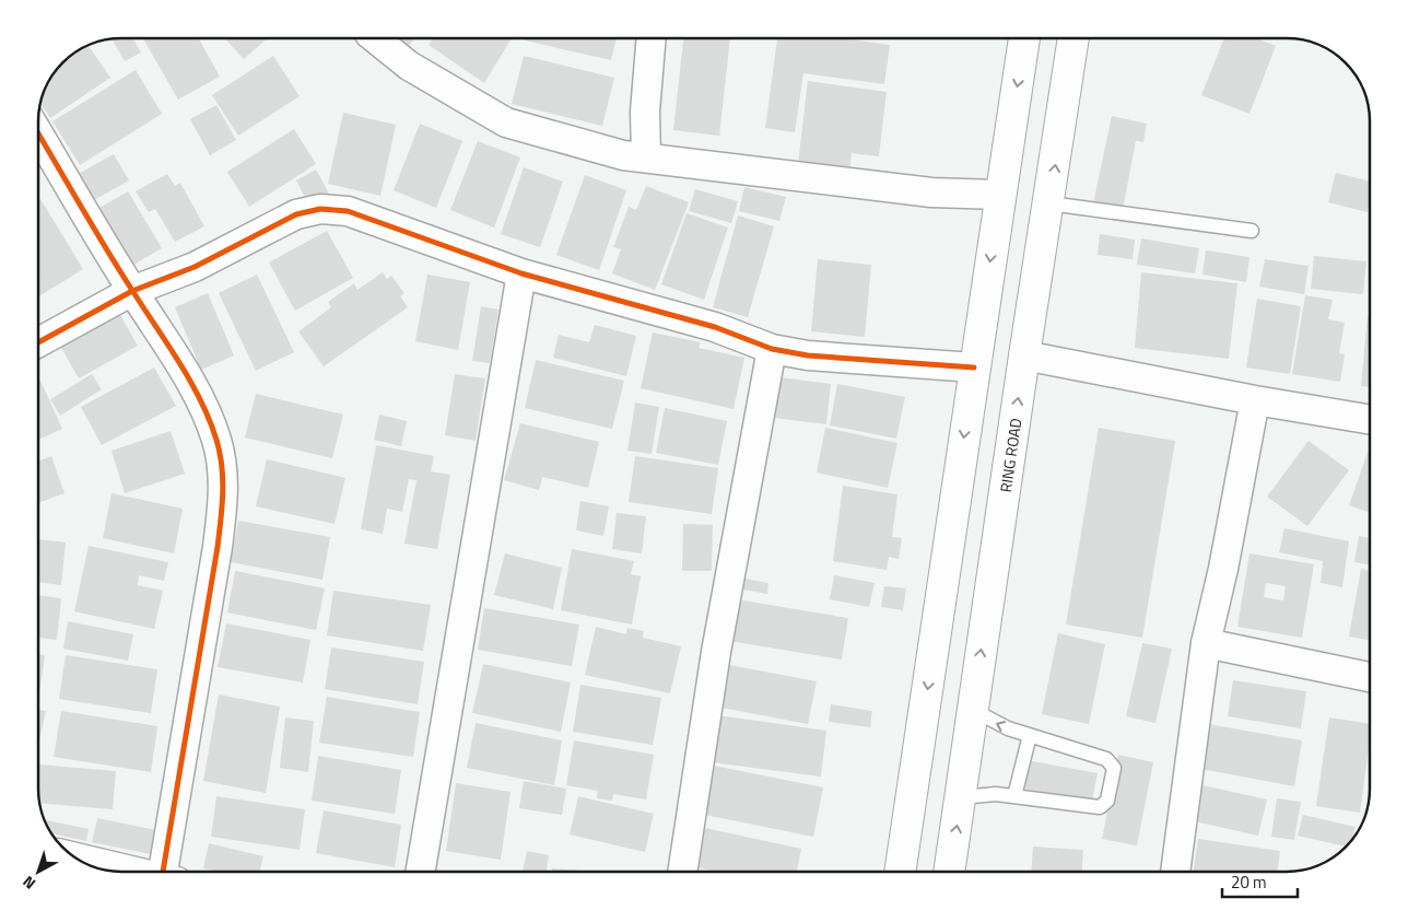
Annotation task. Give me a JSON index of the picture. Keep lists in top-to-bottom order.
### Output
{
  "streets": {
    "main road": ["RING ROAD"]
  },
  "scale_bar": "20 m",
  "north": "bottom left"
}
